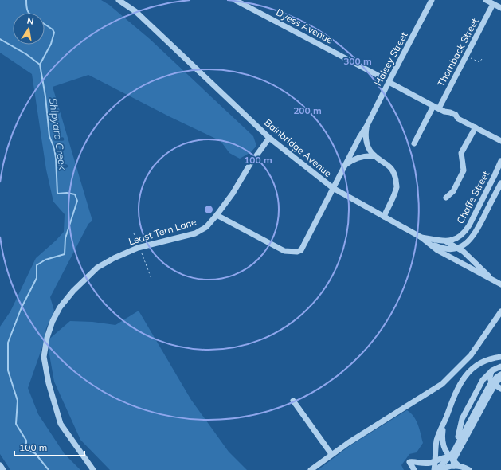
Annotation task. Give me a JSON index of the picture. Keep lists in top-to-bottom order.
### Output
{
  "streets": {
    "street": [
      "Dyess Avenue",
      "Thornback Street",
      "Halsey Street",
      "Bainbridge Avenue",
      "Chaffe Street",
      "Least Tern Lane"
    ]
  },
  "crossings": [
    ["Halsey Street", "Bainbridge Avenue"],
    ["Halsey Street", "Least Tern Lane"],
    ["Bainbridge Avenue", "Chaffe Street"],
    ["Bainbridge Avenue", "Least Tern Lane"]
  ],
  "water": ["Shipyard Creek"],
  "scale_bar": "100 m",
  "north": "top",
  "rings": ["300 m", "200 m", "100 m"]
}
